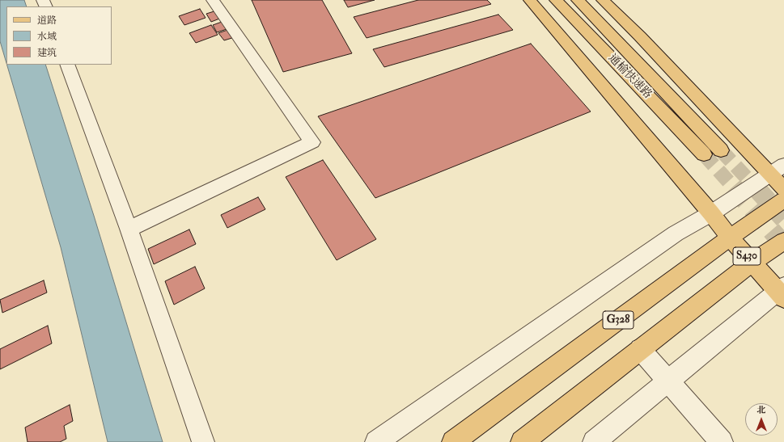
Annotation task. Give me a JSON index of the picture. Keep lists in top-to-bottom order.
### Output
{
  "streets": {
    "main road": ["通榆快速路", "S430", "G328"]
  },
  "crossings": [
    ["S430", "G328"]
  ],
  "legend": ["道路", "水域", "建筑"],
  "north": "top"
}
